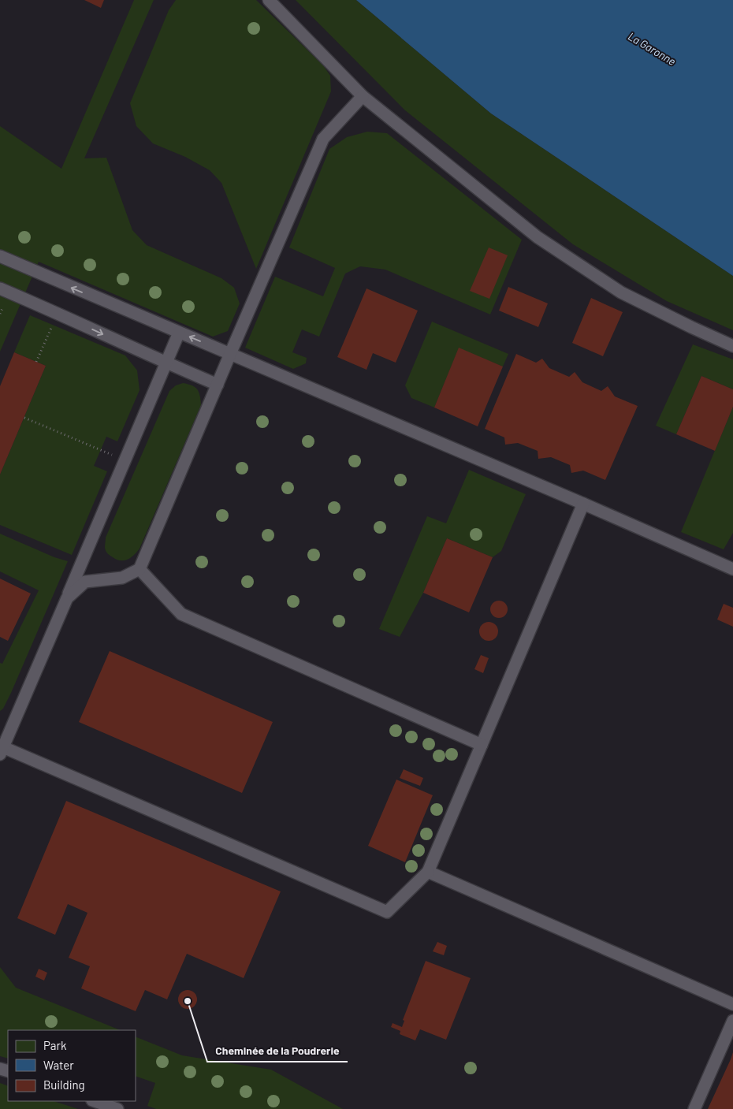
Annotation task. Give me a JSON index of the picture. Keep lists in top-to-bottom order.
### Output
{
  "water": ["La Garonne"],
  "places": ["Cheminée de la Poudrerie"],
  "legend": ["Park", "Water", "Building"]
}
